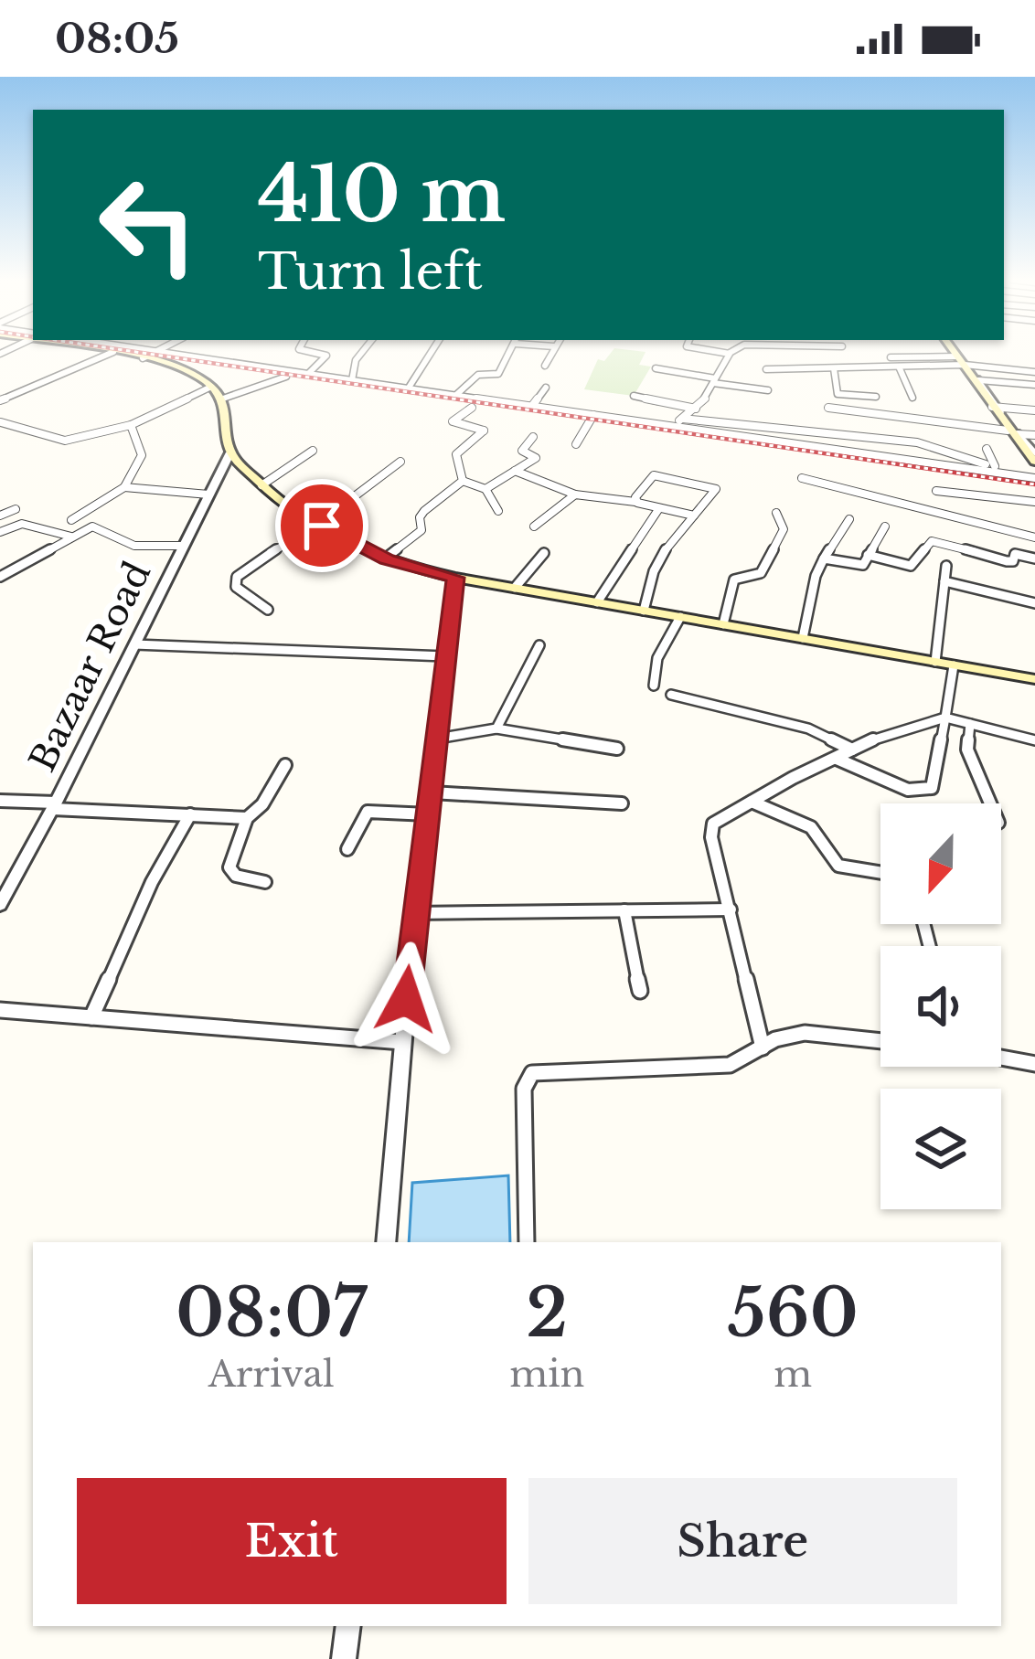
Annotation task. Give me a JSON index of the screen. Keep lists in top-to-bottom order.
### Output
{
  "streets": {
    "street": ["Bazaar Road"]
  },
  "north": "bottom",
  "page": {
    "status": "08:05",
    "turn": ["410 m", "Turn left"],
    "eta": [
      "08:07",
      "Arrival",
      "2",
      "min",
      "560",
      "m"
    ],
    "buttons": ["Exit", "Share"]
  }
}
